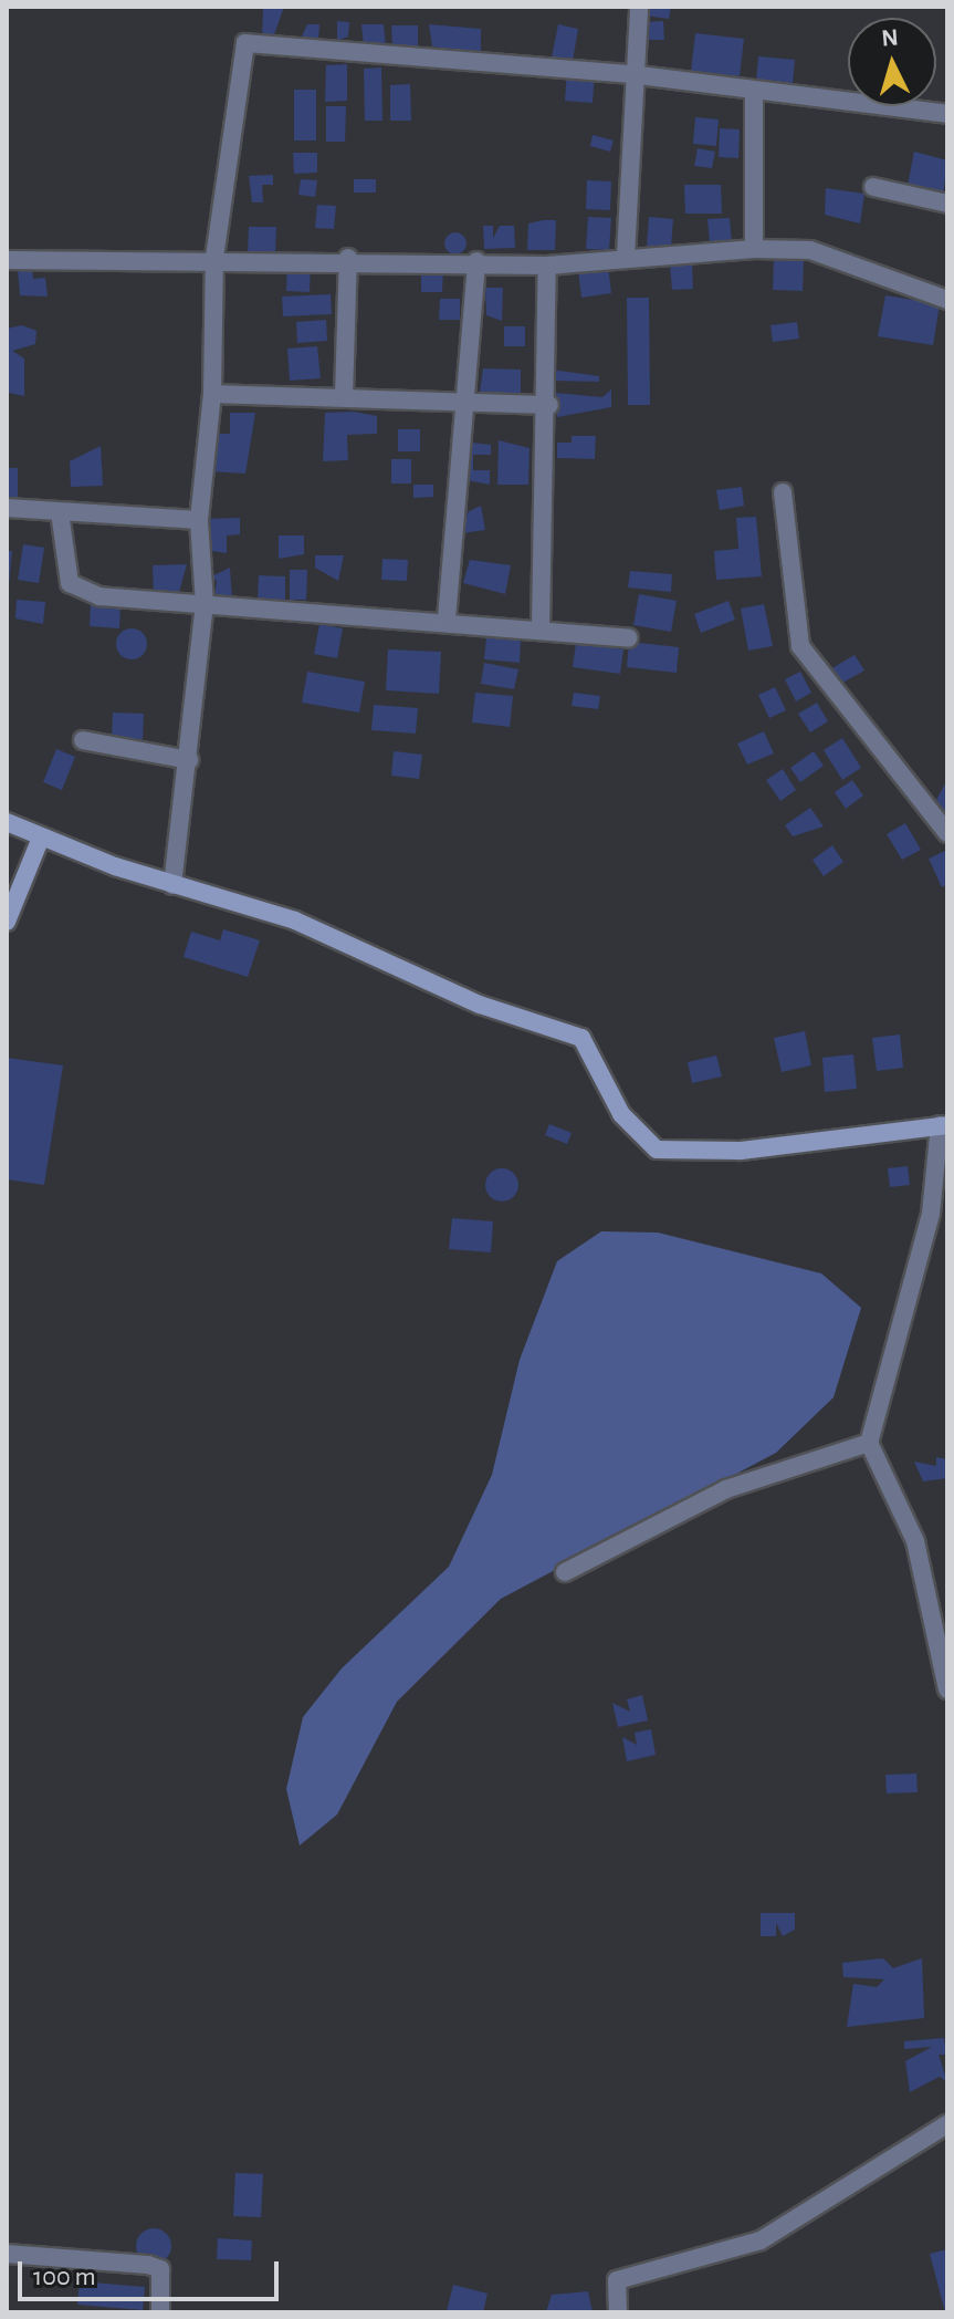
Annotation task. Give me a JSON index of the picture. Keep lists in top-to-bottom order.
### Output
{
  "scale_bar": "100 m",
  "north": "top"
}
